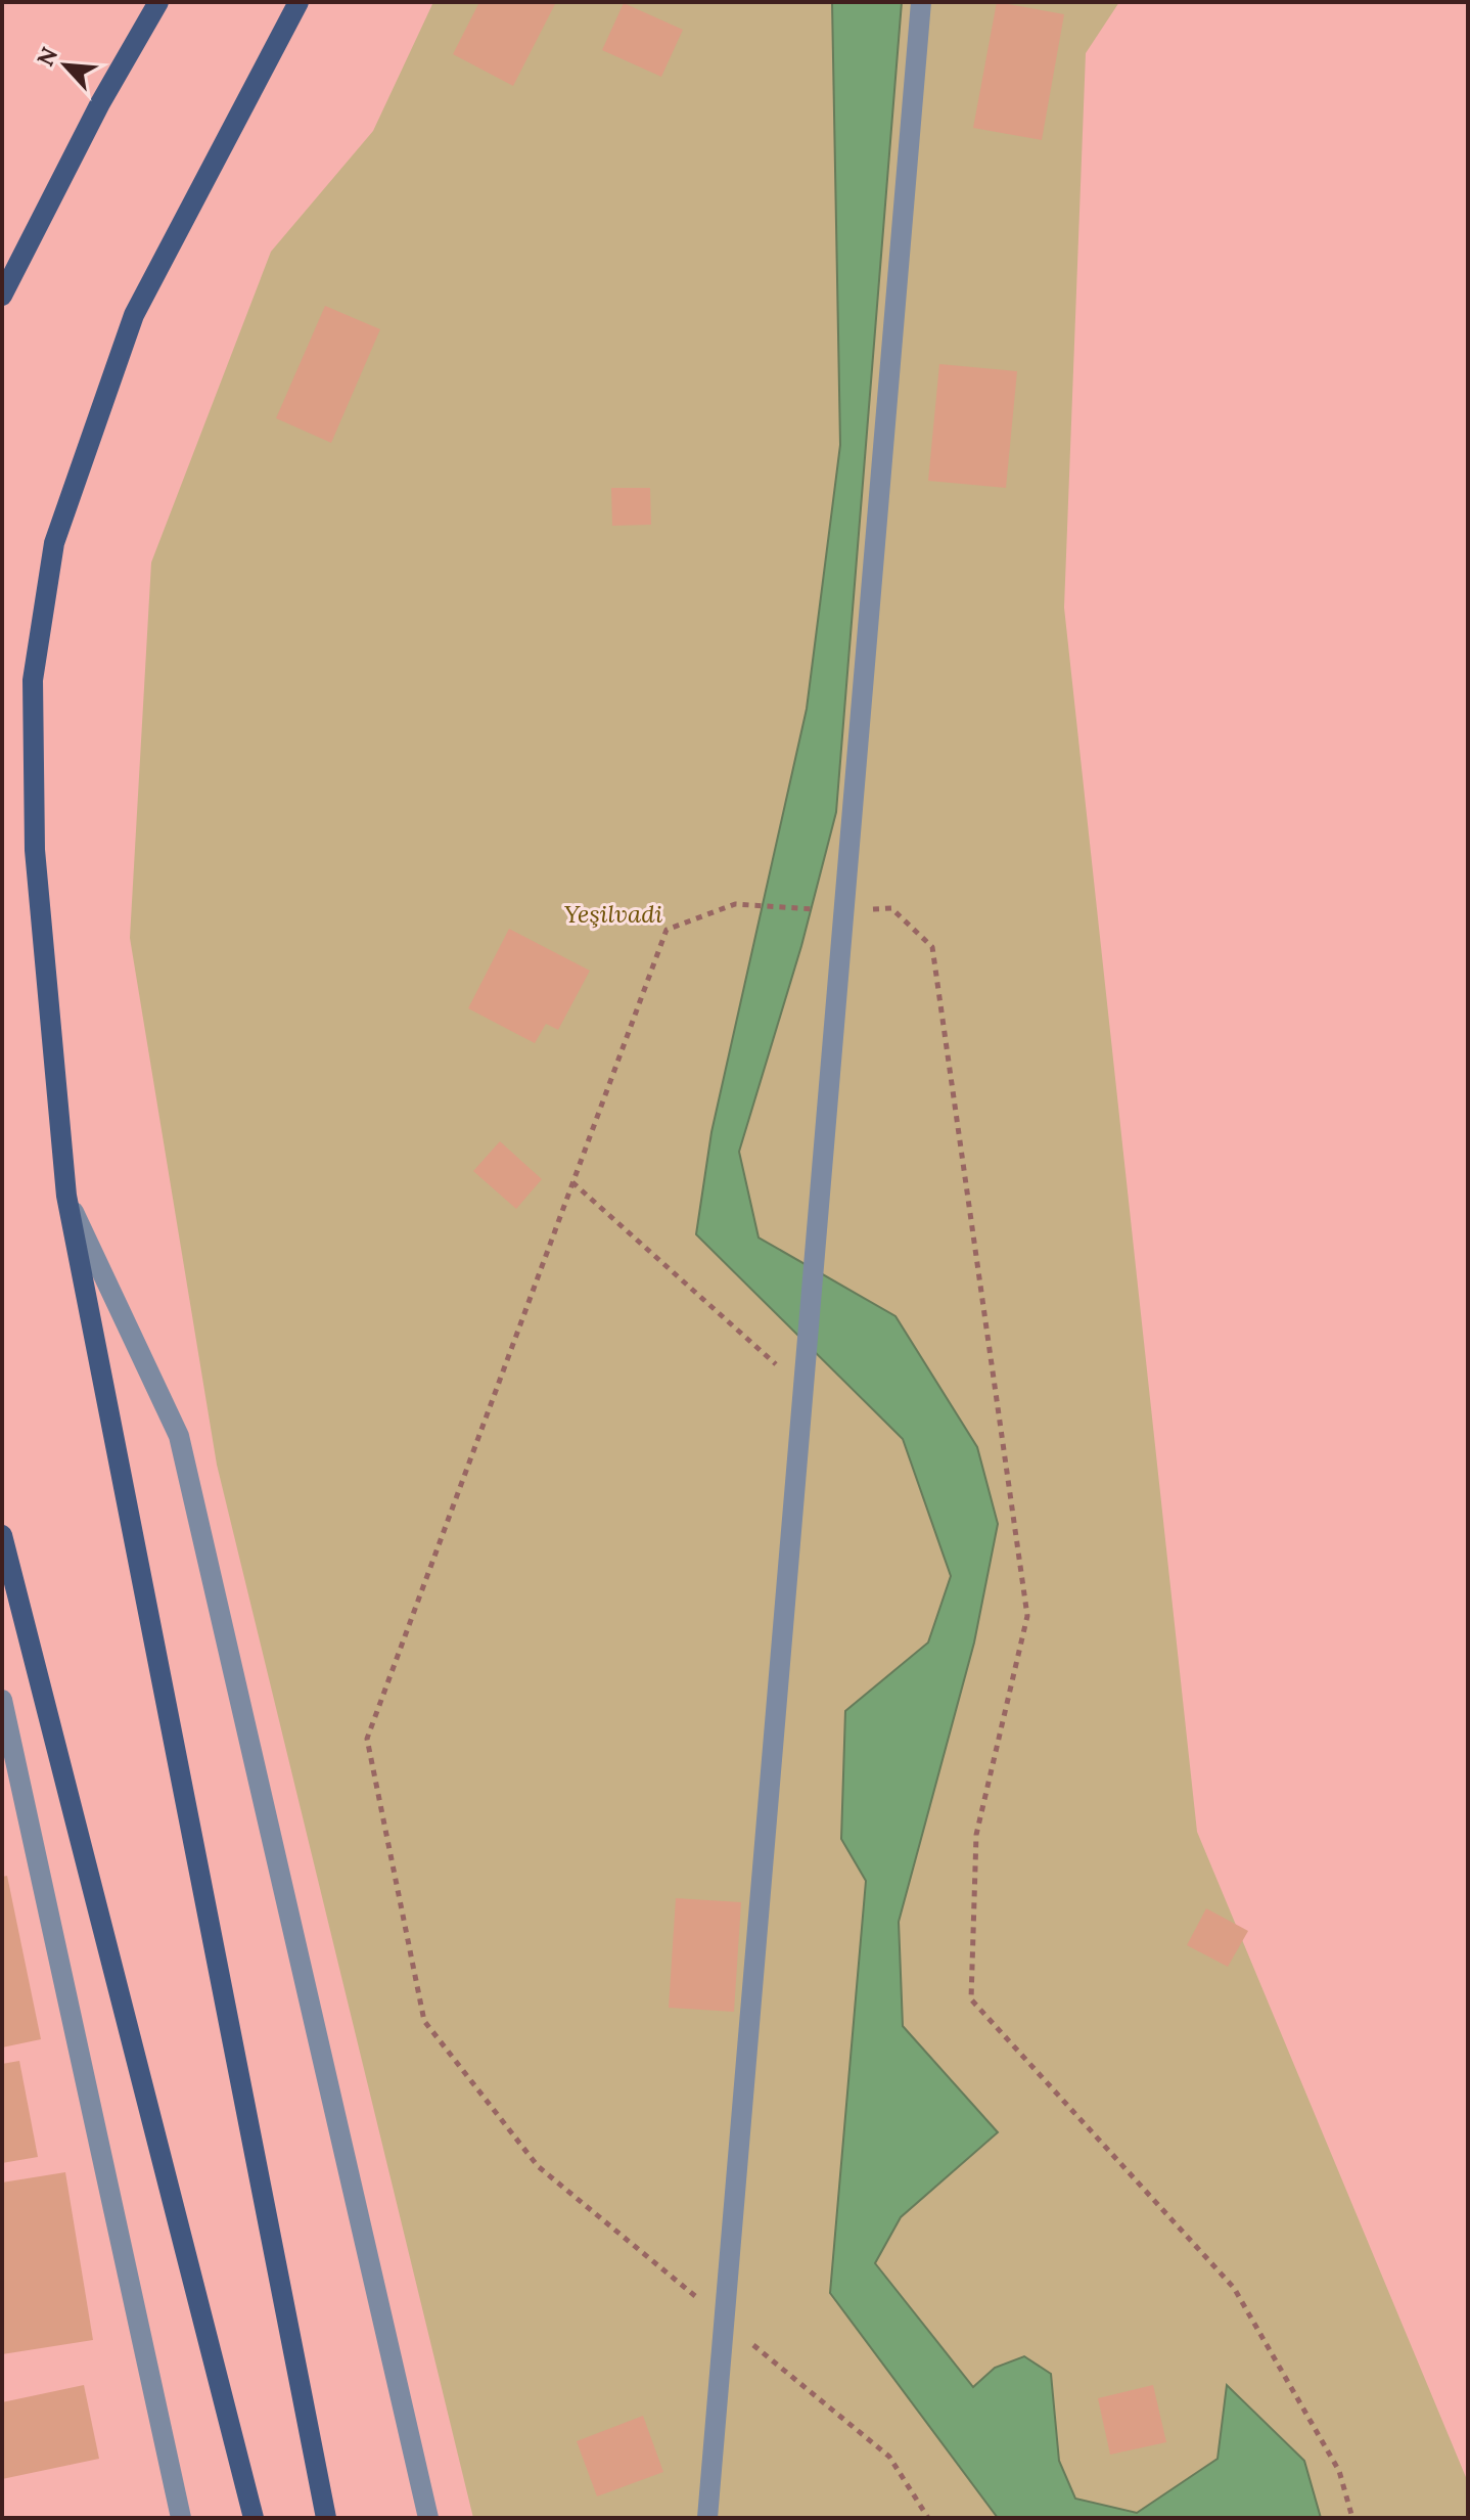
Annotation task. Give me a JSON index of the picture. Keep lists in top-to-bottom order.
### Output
{
  "parks": ["Yeşilvadi"],
  "north": "top left"
}
